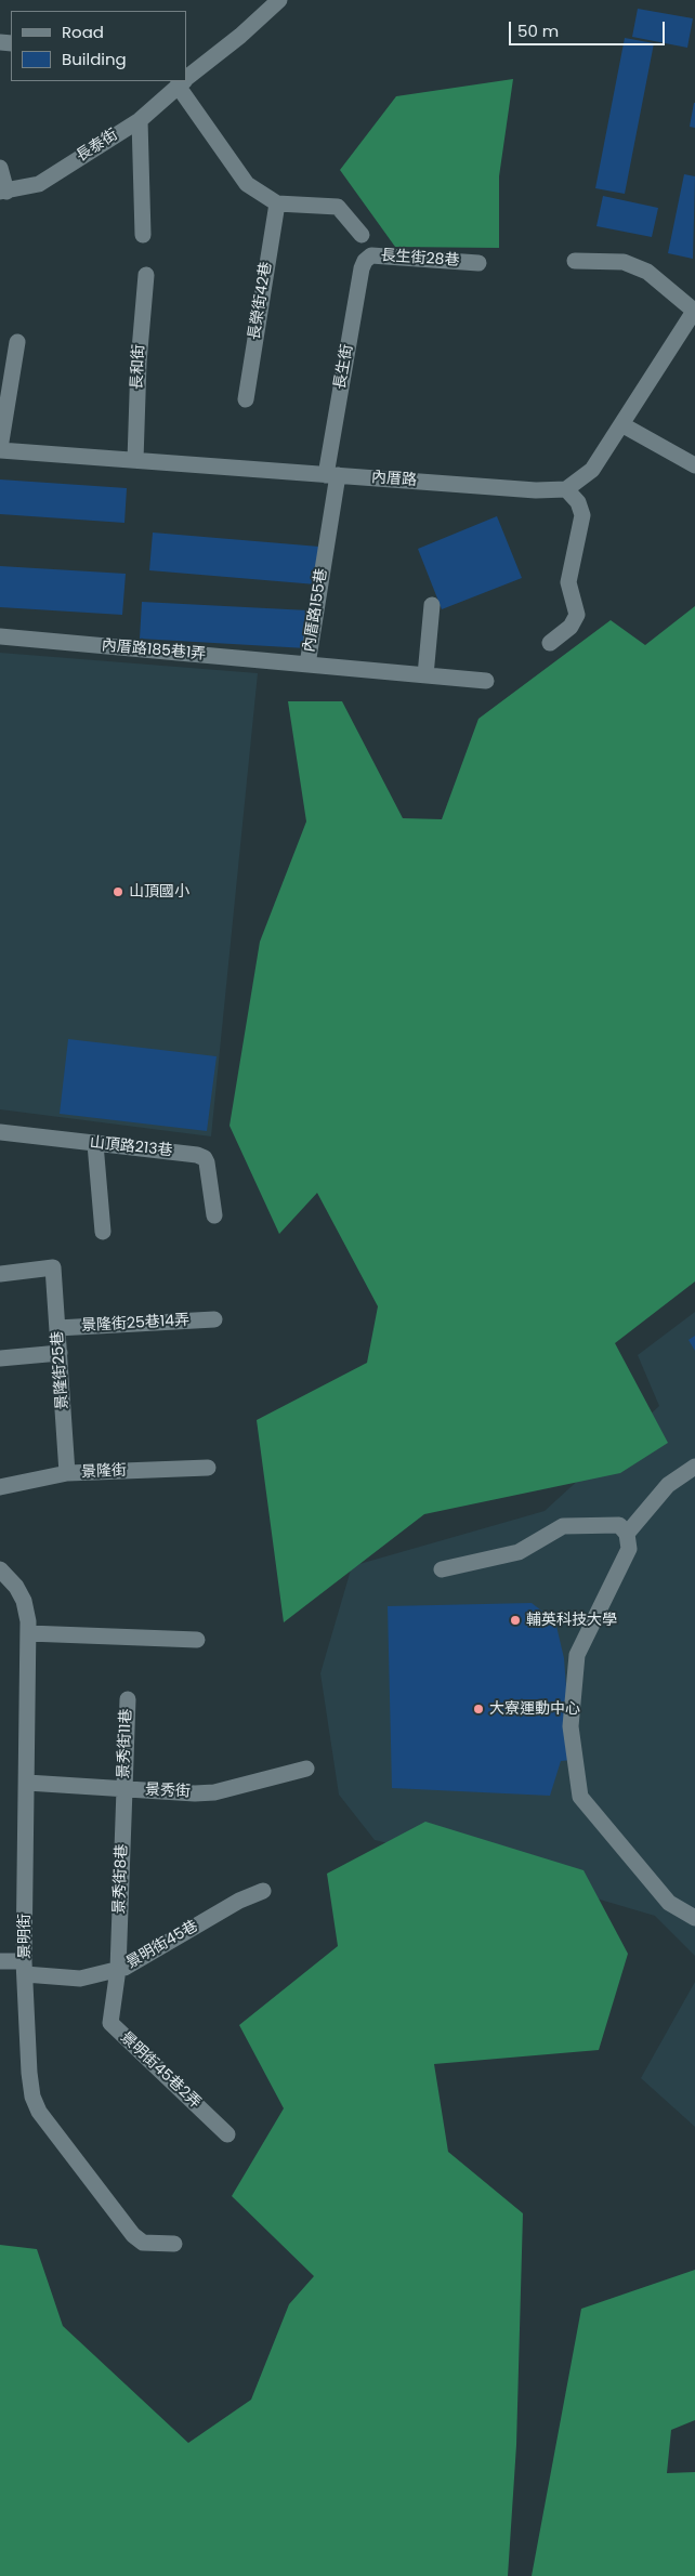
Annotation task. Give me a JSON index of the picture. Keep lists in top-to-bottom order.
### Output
{
  "streets": {
    "street": [
      "長泰街",
      "長生街28巷",
      "長榮街42巷",
      "長和街",
      "長生街",
      "內厝路",
      "內厝路155巷",
      "內厝路185巷1弄",
      "山頂路213巷",
      "景隆街25巷14弄",
      "景隆街25巷",
      "景隆街",
      "景秀街11巷",
      "景秀街",
      "景秀街8巷",
      "景明街",
      "景明街45巷",
      "景明街45巷2弄"
    ]
  },
  "crossings": [
    ["長生街28巷", "長生街"],
    ["長和街", "內厝路"],
    ["長生街", "內厝路"],
    ["長生街", "內厝路155巷"],
    ["內厝路", "內厝路155巷"],
    ["內厝路155巷", "內厝路185巷1弄"],
    ["景隆街25巷14弄", "景隆街25巷"],
    ["景隆街25巷", "景隆街"],
    ["景秀街11巷", "景秀街"],
    ["景秀街11巷", "景秀街8巷"],
    ["景秀街", "景秀街8巷"],
    ["景秀街", "景明街"],
    ["景秀街8巷", "景明街45巷"],
    ["景秀街8巷", "景明街45巷2弄"],
    ["景明街", "景明街45巷"],
    ["景明街45巷", "景明街45巷2弄"]
  ],
  "places": ["山頂國小", "輔英科技大學", "大寮運動中心"],
  "legend": ["Road", "Building"],
  "scale_bar": "50 m"
}
